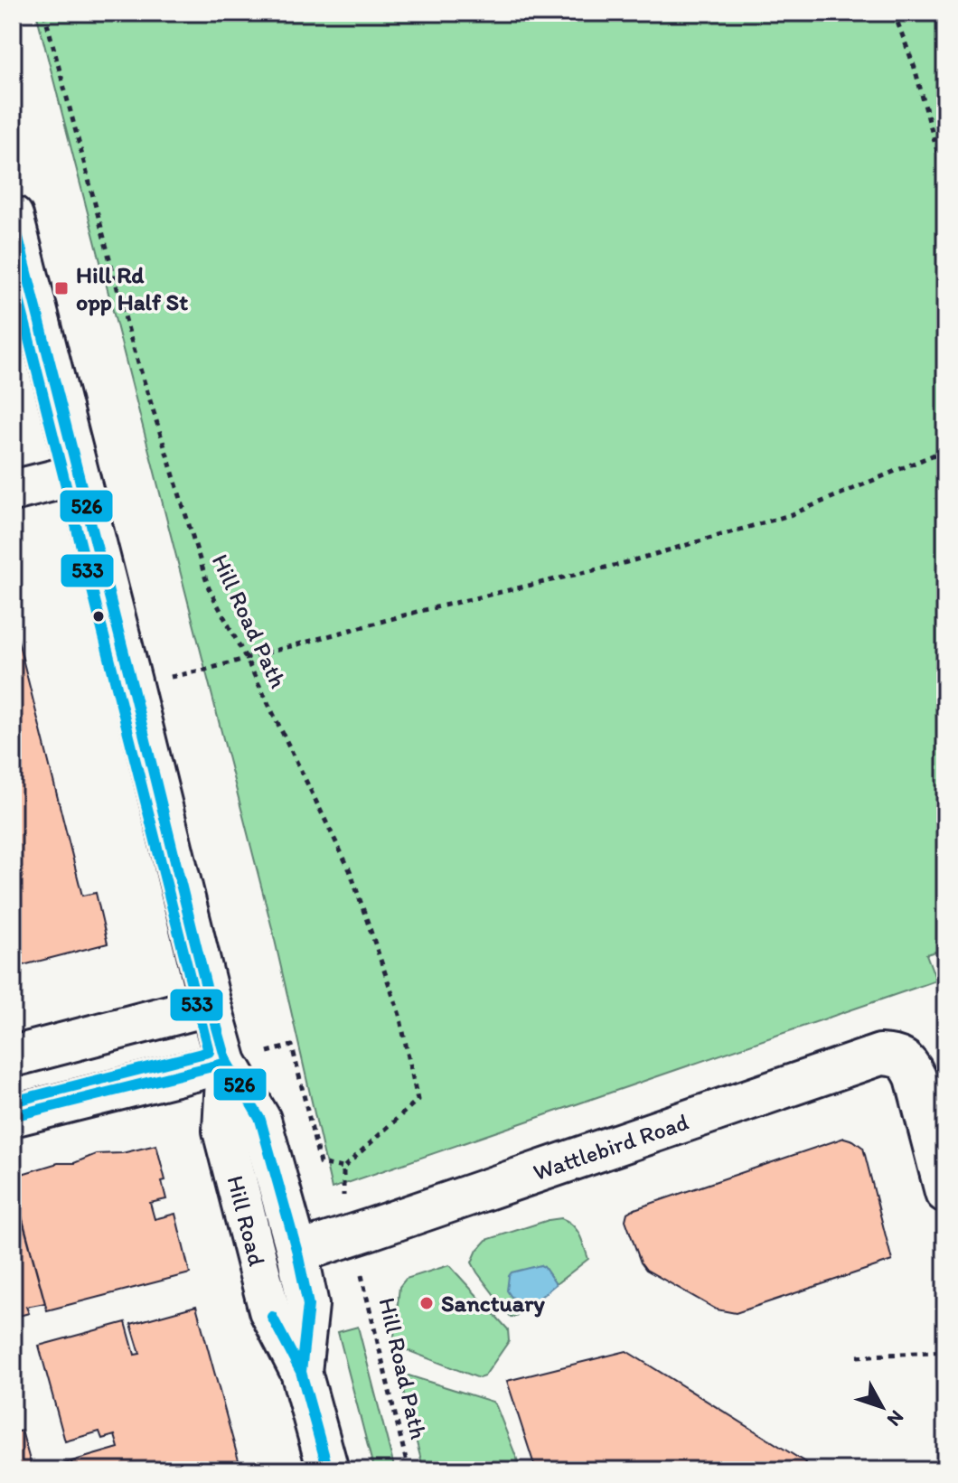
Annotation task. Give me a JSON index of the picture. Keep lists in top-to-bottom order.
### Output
{
  "streets": {
    "street": ["Wattlebird Road", "Hill Road"],
    "path": ["Hill Road Path"]
  },
  "crossings": [
    ["Wattlebird Road", "Hill Road"]
  ],
  "places": {
    "transit": ["Hill Rd opp Half St"],
    "other": ["Sanctuary"]
  },
  "lines": ["transit line 526", "transit line 533"],
  "north": "bottom right"
}
